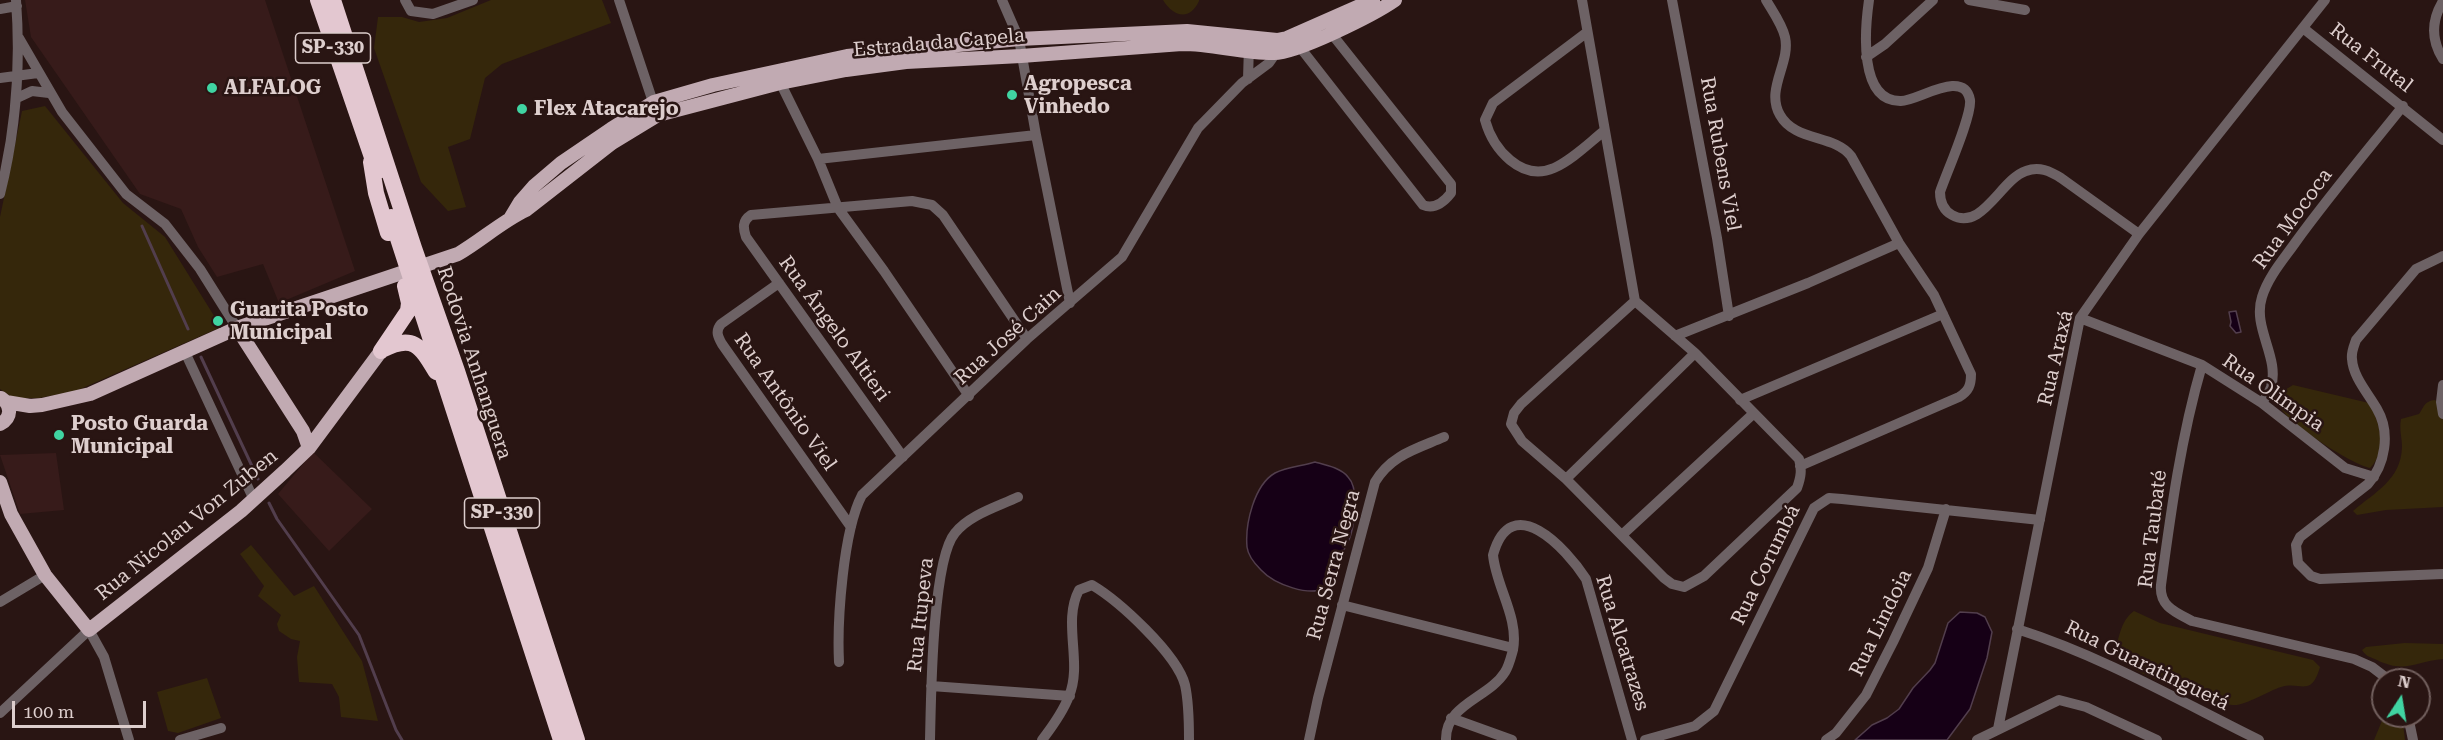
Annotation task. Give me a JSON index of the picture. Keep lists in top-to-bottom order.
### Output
{
  "streets": {
    "highway": ["SP-330", "Rodovia Anhanguera"],
    "main road": ["Estrada da Capela", "Rua Nicolau Von Zuben"],
    "street": [
      "Rua Frutal",
      "Rua Rubens Viel",
      "Rua Mococa",
      "Rua Ângelo Altieri",
      "Rua José Cain",
      "Rua Araxá",
      "Rua Olimpia",
      "Rua Antônio Viel",
      "Rua Taubaté",
      "Rua Serra Negra",
      "Rua Corumbá",
      "Rua Itupeva",
      "Rua Lindoia",
      "Rua Alcatrazes",
      "Rua Guaratinguetá"
    ]
  },
  "crossings": [
    ["Estrada da Capela", "Rua José Cain"],
    ["Rua Frutal", "Rua Mococa"],
    ["Rua Frutal", "Rua Araxá"],
    ["Rua Mococa", "Rua Olimpia"],
    ["Rua Ângelo Altieri", "Rua José Cain"],
    ["Rua Ângelo Altieri", "Rua Antônio Viel"],
    ["Rua José Cain", "Rua Antônio Viel"],
    ["Rua Araxá", "Rua Olimpia"],
    ["Rua Araxá", "Rua Corumbá"],
    ["Rua Araxá", "Rua Guaratinguetá"],
    ["Rua Olimpia", "Rua Taubaté"],
    ["Rua Corumbá", "Rua Lindoia"]
  ],
  "places": [
    "ALFALOG",
    "Agropesca Vinhedo",
    "Flex Atacarejo",
    "Guarita Posto Municipal",
    "Posto Guarda Municipal"
  ],
  "scale_bar": "100 m",
  "north": "top"
}
